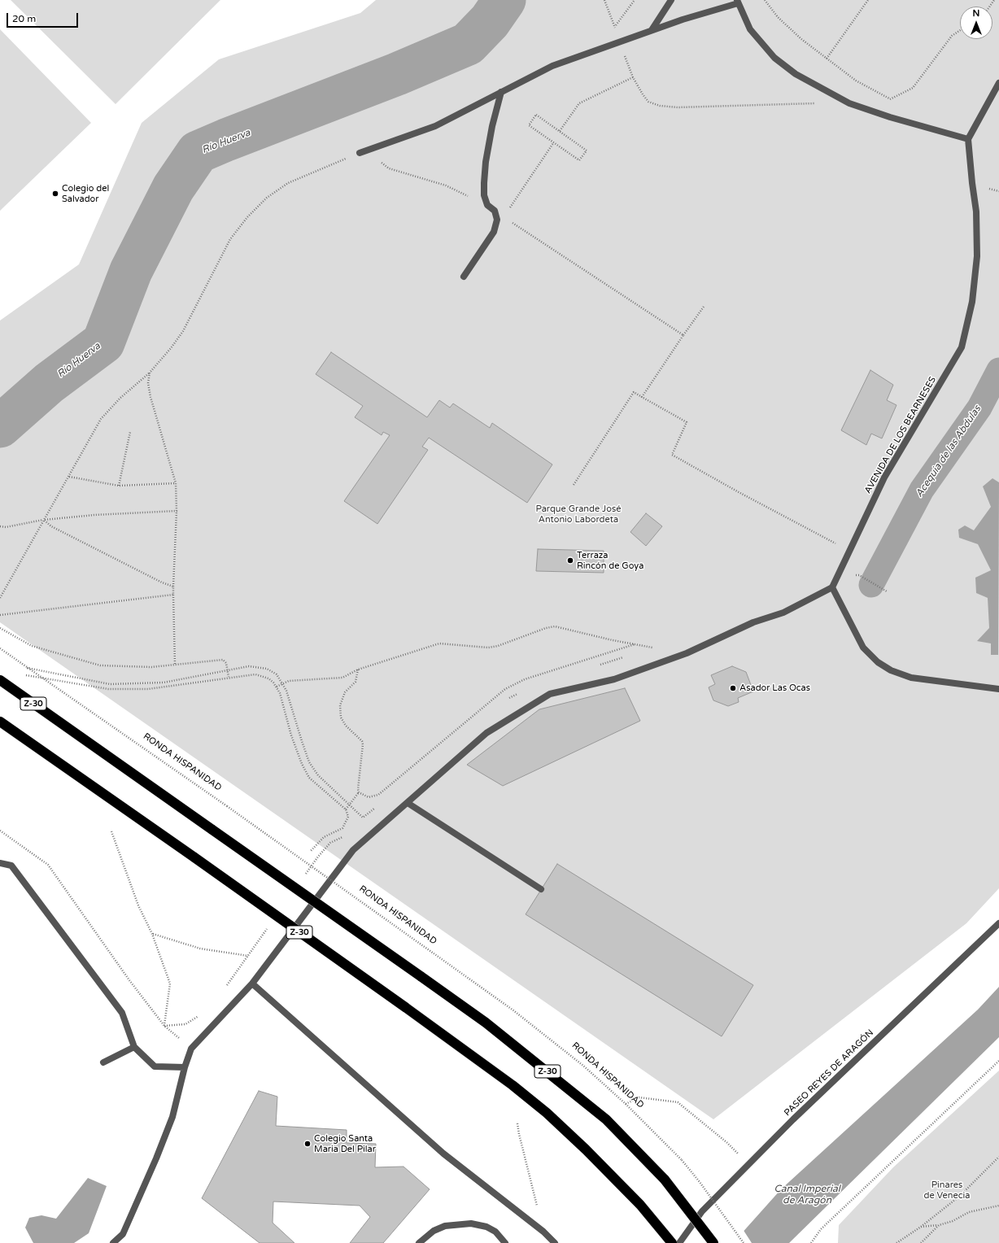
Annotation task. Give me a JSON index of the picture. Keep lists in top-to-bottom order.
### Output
{
  "streets": {
    "highway": ["Z-30"],
    "street": ["AVENIDA DE LOS BEARNESES", "PASEO REYES DE ARAGÓN"],
    "path": ["RONDA HISPANIDAD"]
  },
  "water": ["Río Huerva", "Acequia de las Abdulas", "Canal Imperial de Aragón"],
  "parks": ["Parque Grande José Antonio Labordeta", "Pinares de Venecia"],
  "places": [
    "Colegio del Salvador",
    "Terraza Rincón de Goya",
    "Asador Las Ocas",
    "Colegio Santa Maria Del Pilar"
  ],
  "scale_bar": "20 m",
  "north": "top"
}
